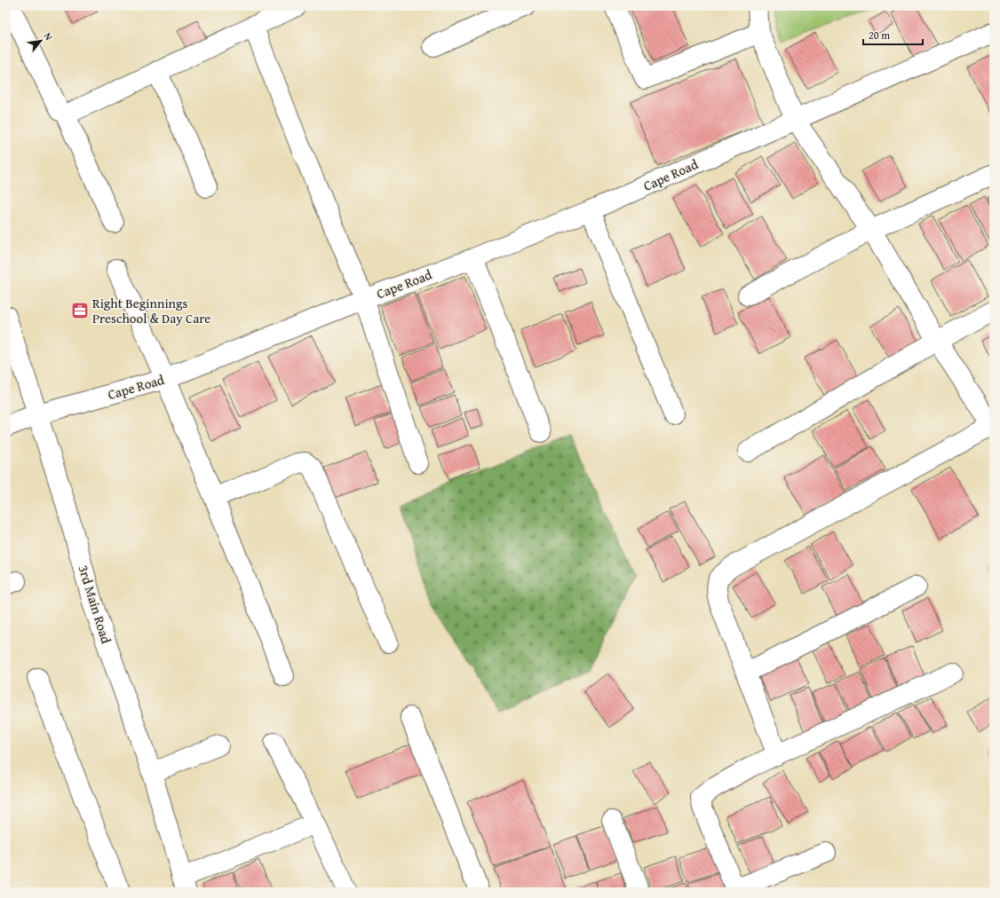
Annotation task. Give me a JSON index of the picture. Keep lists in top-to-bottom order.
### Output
{
  "streets": {
    "street": ["Cape Road", "3rd Main Road"]
  },
  "crossings": [
    ["Cape Road", "3rd Main Road"]
  ],
  "places": {
    "office": ["Right Beginnings Preschool & Day Care"]
  },
  "scale_bar": "20 m",
  "north": "top right"
}
